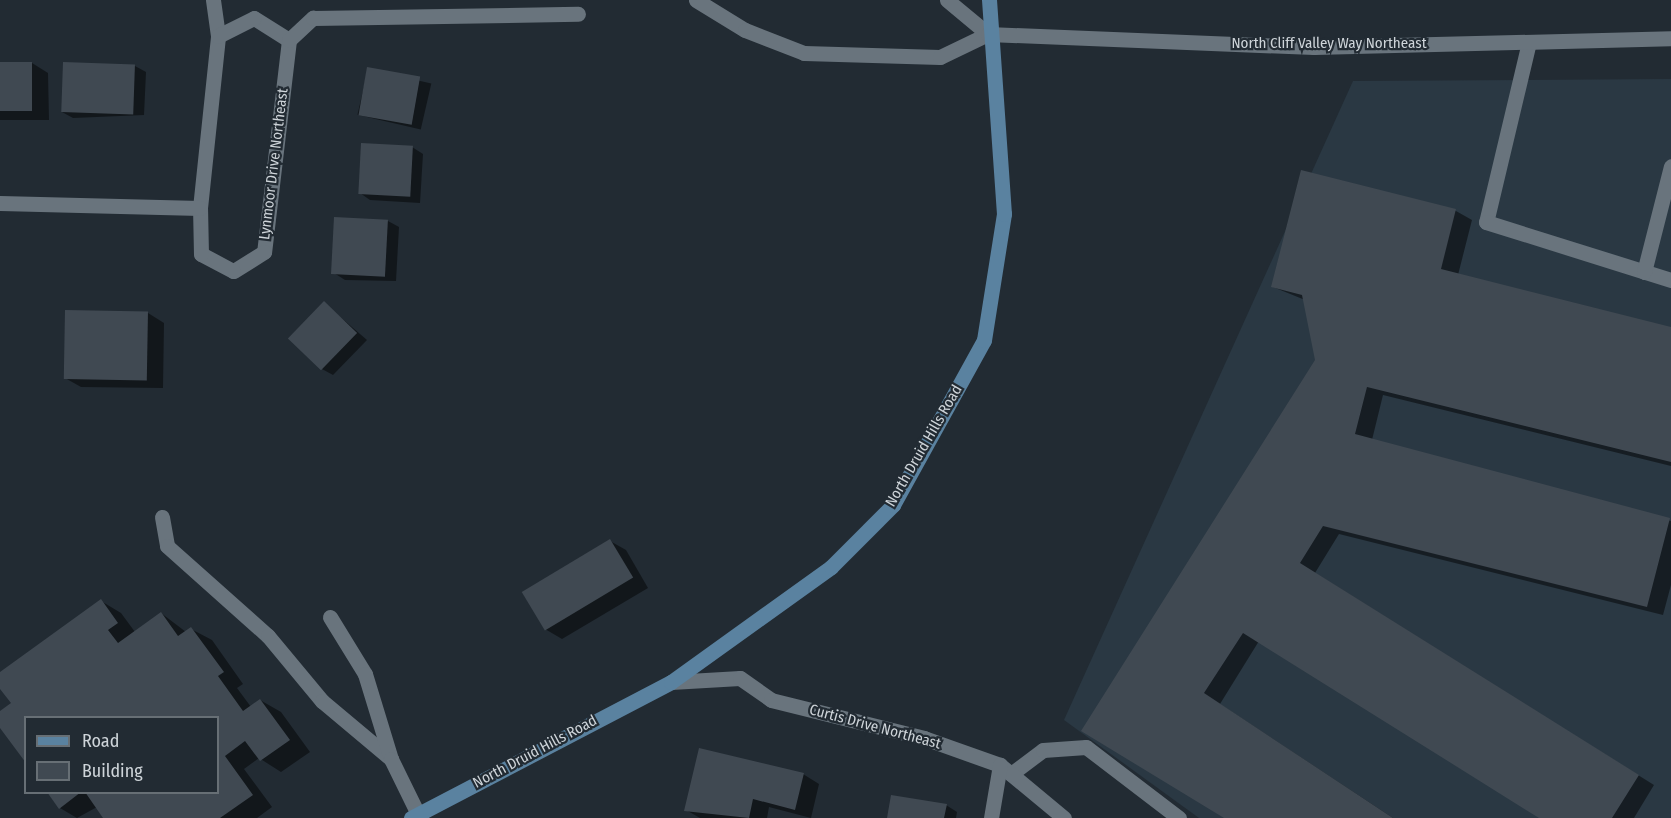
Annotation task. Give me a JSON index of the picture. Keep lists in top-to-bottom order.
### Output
{
  "streets": {
    "main road": ["North Druid Hills Road"],
    "street": ["North Cliff Valley Way Northeast", "Lynmoor Drive Northeast", "Curtis Drive Northeast"]
  },
  "crossings": [
    ["North Cliff Valley Way Northeast", "North Druid Hills Road"],
    ["North Druid Hills Road", "Curtis Drive Northeast"]
  ],
  "legend": ["Road", "Building"]
}
